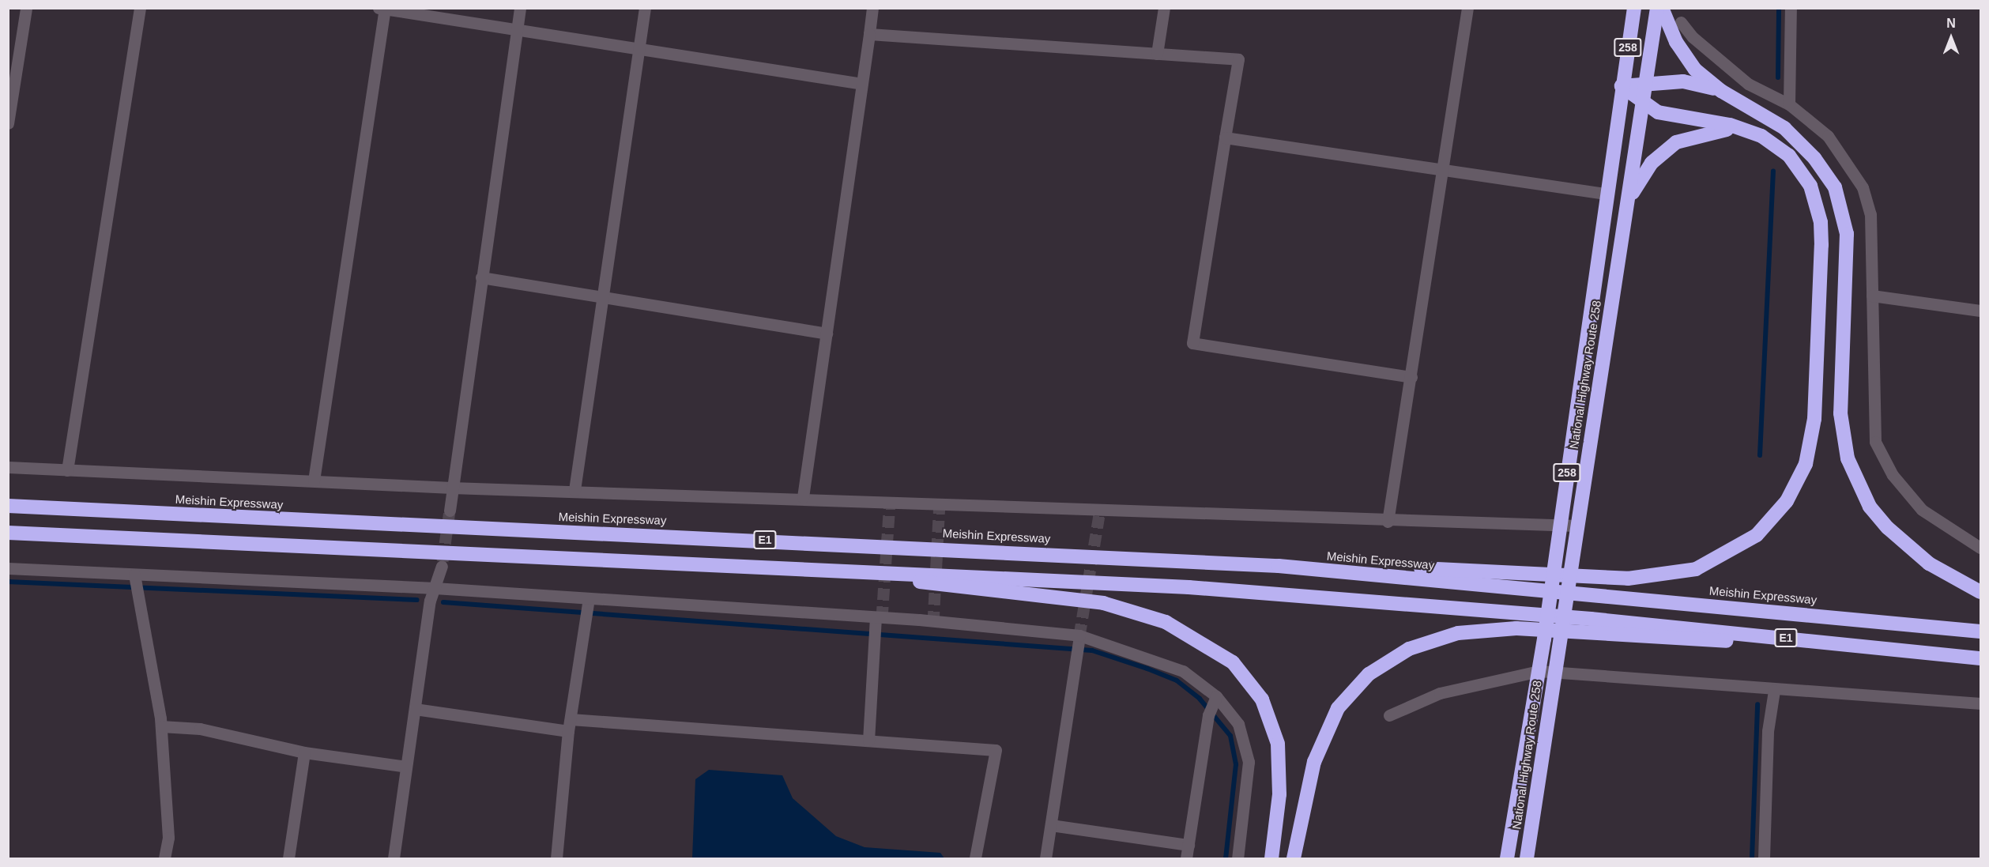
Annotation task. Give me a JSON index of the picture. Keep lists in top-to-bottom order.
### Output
{
  "streets": {
    "highway": [
      "258",
      "National Highway Route 258",
      "Meishin Expressway",
      "E1"
    ]
  },
  "north": "top"
}
